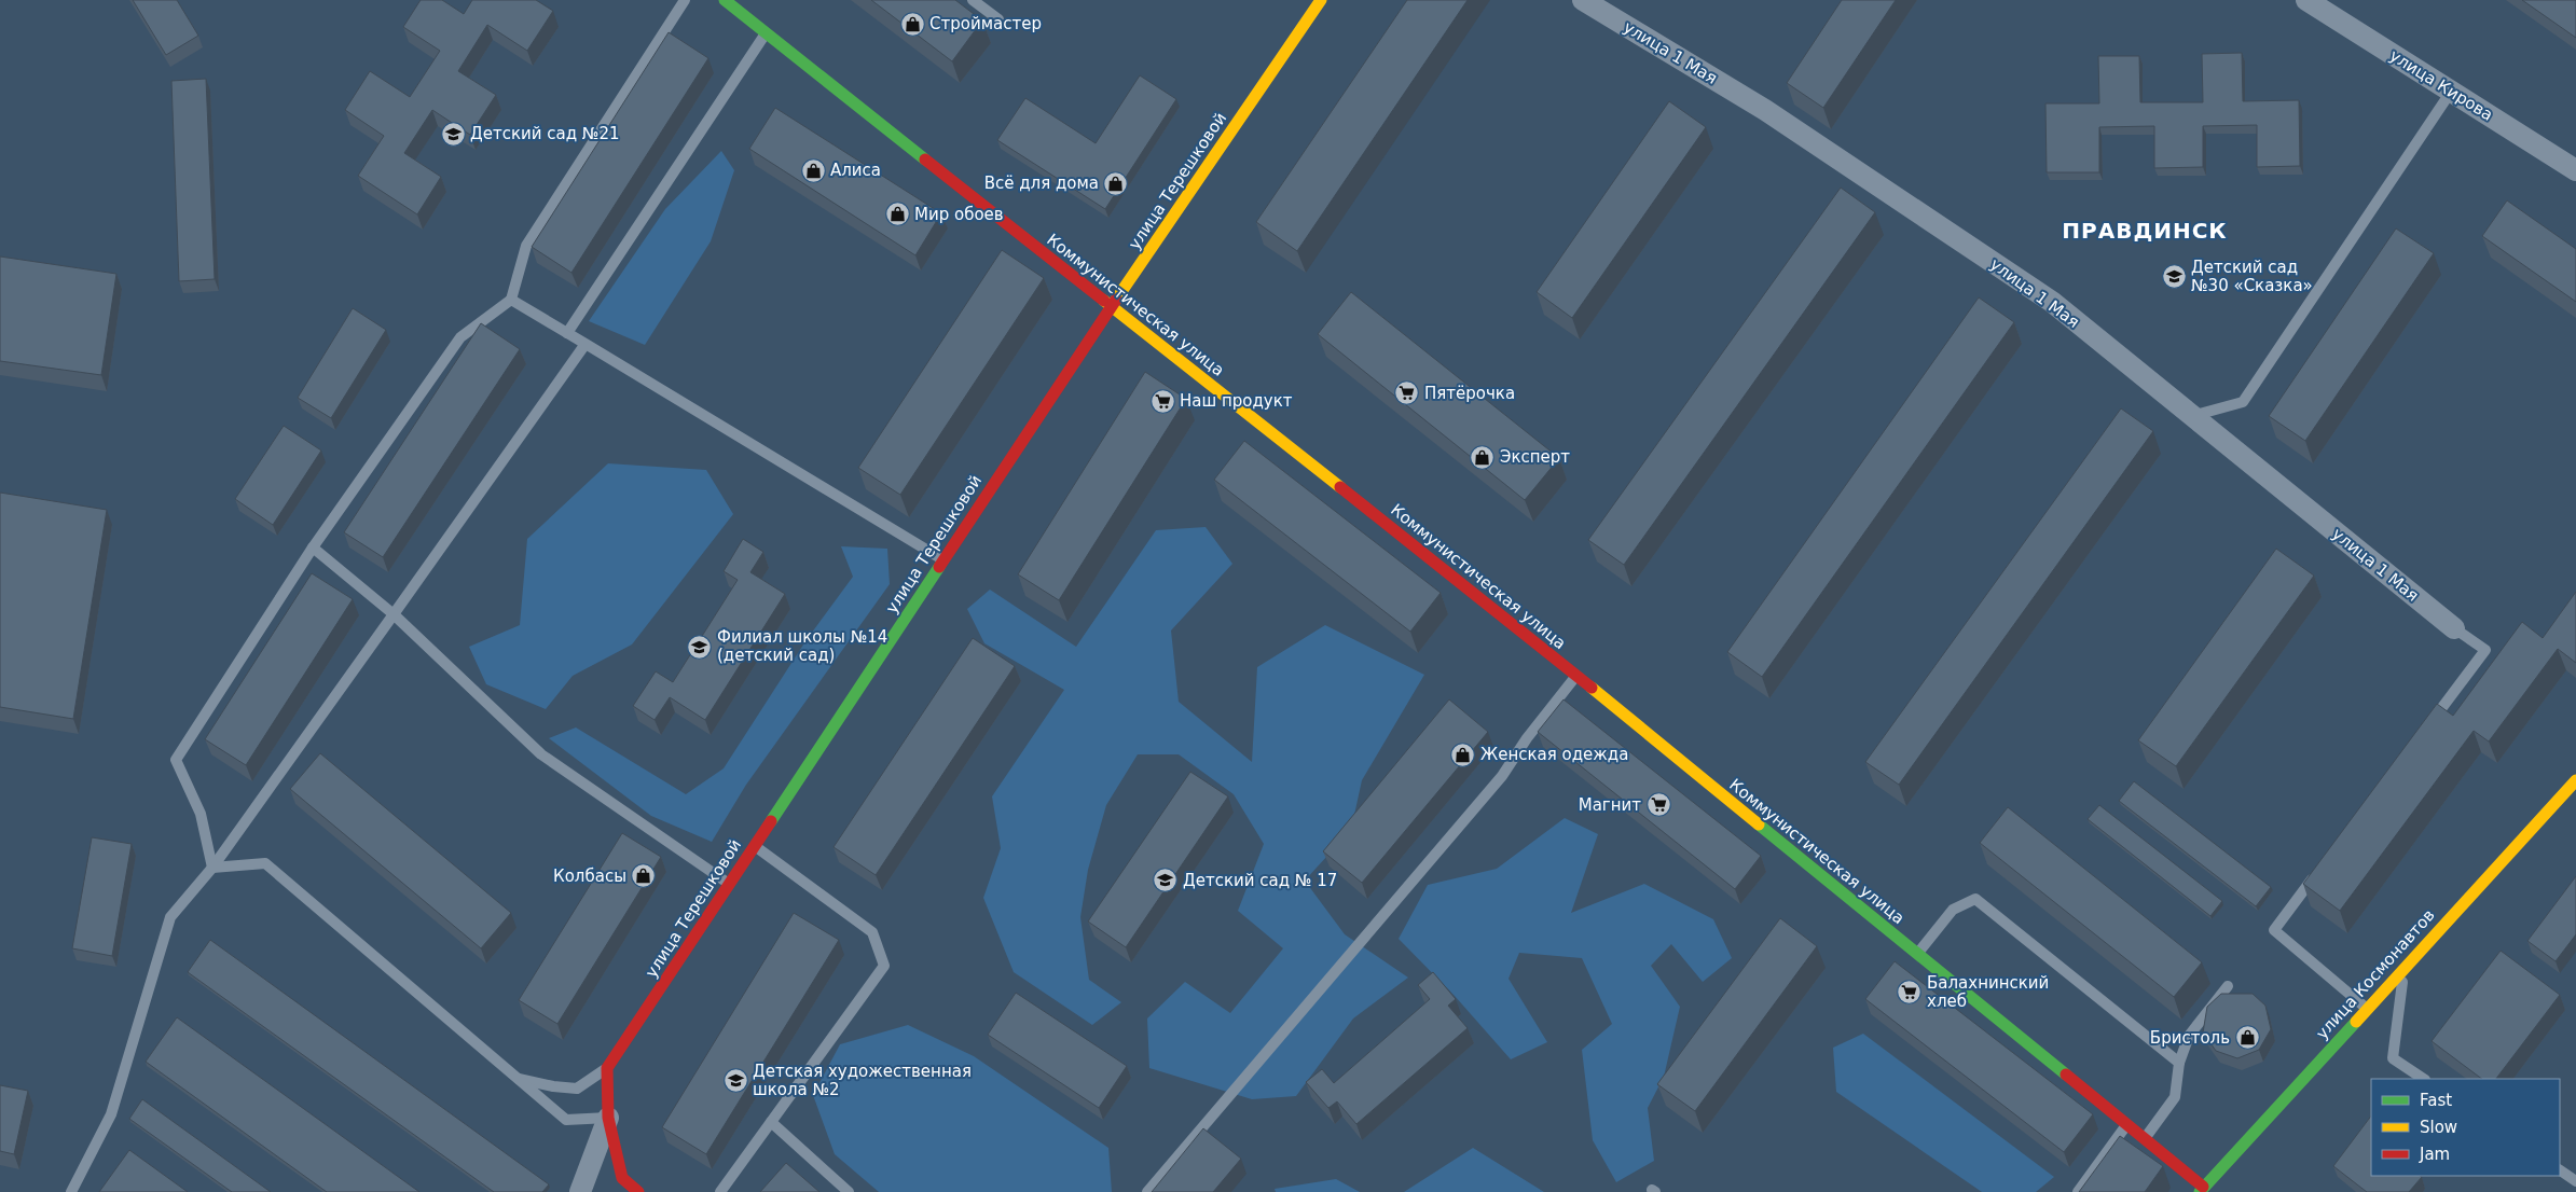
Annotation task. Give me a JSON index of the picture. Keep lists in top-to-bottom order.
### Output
{
  "streets": {
    "street": [
      "улица 1 Мая",
      "улица Кирова",
      "улица Терешковой",
      "Коммунистическая улица",
      "улица Космонавтов"
    ]
  },
  "crossings": [
    ["улица Терешковой", "Коммунистическая улица"],
    ["Коммунистическая улица", "улица Космонавтов"]
  ],
  "districts": ["ПРАВДИНСК"],
  "places": {
    "shop": [
      "Строймастер",
      "Алиса",
      "Всё для дома",
      "Мир обоев",
      "Эксперт",
      "Женская одежда",
      "Колбасы",
      "Бристоль"
    ],
    "school or university": [
      "Детский сад №21",
      "Детский сад №30 «Сказка»",
      "Филиал школы №14 (детский сад)",
      "Детский сад № 17",
      "Детская художественная школа №2"
    ],
    "supermarket": [
      "Пятёрочка",
      "Наш продукт",
      "Магнит",
      "Балахнинский хлеб"
    ]
  },
  "legend": ["Fast", "Slow", "Jam"]
}
